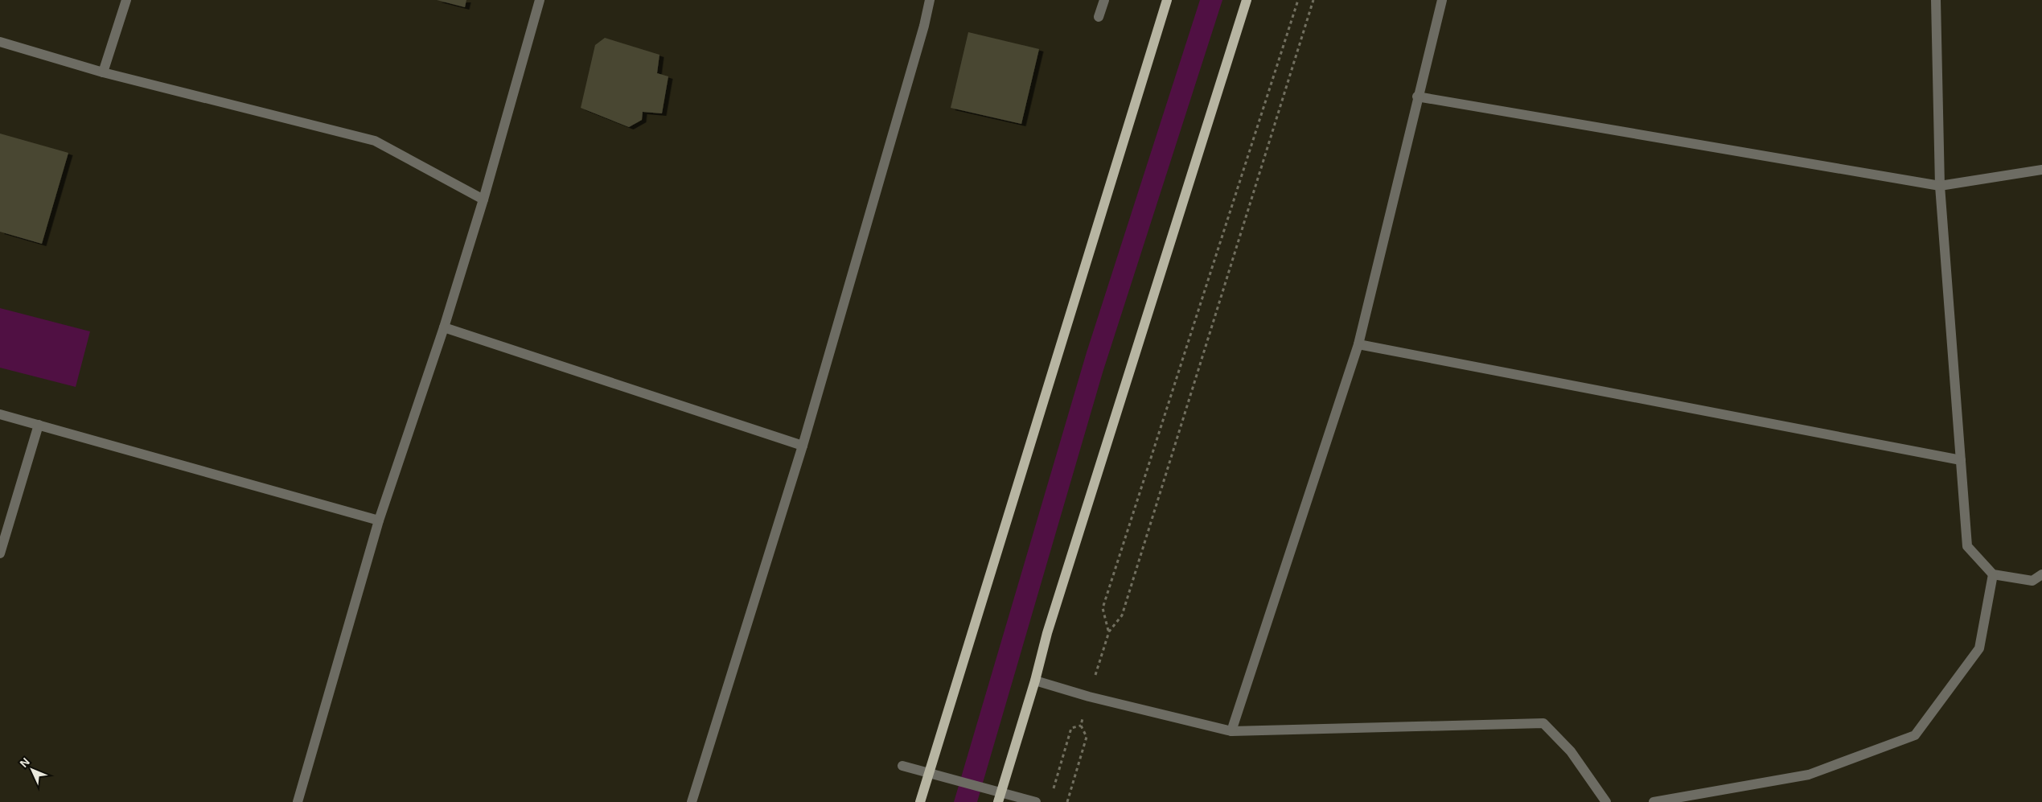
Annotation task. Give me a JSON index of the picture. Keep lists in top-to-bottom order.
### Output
{
  "north": "top left"
}
